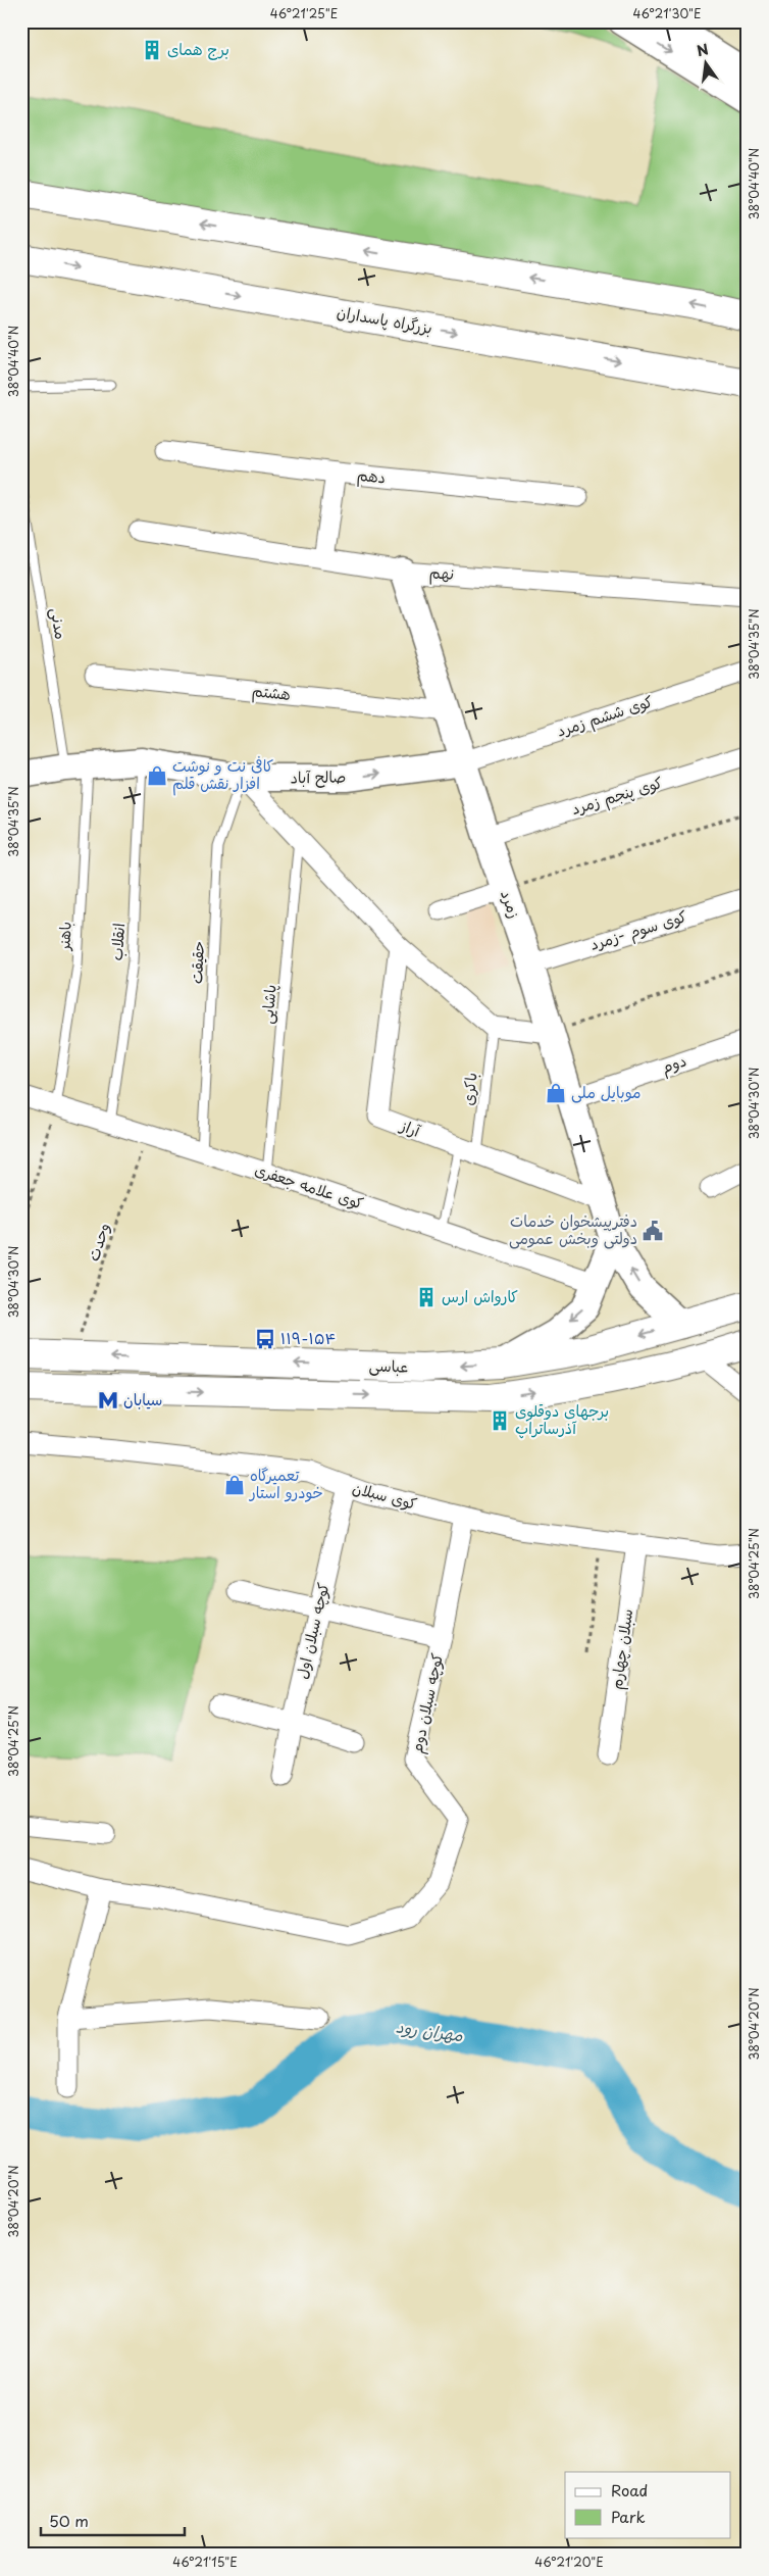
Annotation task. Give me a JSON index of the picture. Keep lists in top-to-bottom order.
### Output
{
  "streets": {
    "main road": ["بزرگراه پاسداران", "عباسى"],
    "street": [
      "دهم",
      "نهم",
      "هشتم",
      "کوی ششم زمرد",
      "صالح آباد",
      "کوی پنجم زمرد",
      "زمرد",
      "کوی سوم -زمرد",
      "دوم",
      "آراز",
      "کوی علامه جعفری",
      "کوی سبلان",
      "کوچه سبلان اول",
      "سبلان چهارم",
      "کوچه سبلان دوم"
    ],
    "lane": [
      "مدنی",
      "باهنر",
      "انقلاب",
      "حقیقت",
      "پاشایی",
      "باکری"
    ],
    "path": ["وحدت"]
  },
  "crossings": [
    ["نهم", "زمرد"],
    ["مدنی", "صالح آباد"],
    ["مدنی", "باهنر"],
    ["هشتم", "زمرد"],
    ["کوی ششم زمرد", "صالح آباد"],
    ["کوی ششم زمرد", "زمرد"],
    ["صالح آباد", "زمرد"],
    ["صالح آباد", "باهنر"],
    ["صالح آباد", "انقلاب"],
    ["صالح آباد", "حقیقت"],
    ["کوی پنجم زمرد", "زمرد"],
    ["زمرد", "کوی سوم -زمرد"],
    ["زمرد", "دوم"],
    ["زمرد", "آراز"],
    ["زمرد", "عباسى"],
    ["باهنر", "کوی علامه جعفری"],
    ["انقلاب", "کوی علامه جعفری"],
    ["حقیقت", "کوی علامه جعفری"],
    ["پاشایی", "کوی علامه جعفری"],
    ["باکری", "آراز"],
    ["کوی علامه جعفری", "وحدت"],
    ["وحدت", "عباسى"],
    ["کوی سبلان", "کوچه سبلان اول"],
    ["کوی سبلان", "سبلان چهارم"],
    ["کوی سبلان", "کوچه سبلان دوم"]
  ],
  "one_way": ["صالح آباد"],
  "water": ["مهران رود"],
  "places": {
    "building": ["برج همای", "کارواش ارس", "برجهای دوقلوی آذرساتراپ"],
    "shop": ["کافی نت و نوشت افزار نقش قلم", "موبایل ملی", "تعمیرگاه خودرو استار"],
    "public building": ["دفترپیشخوان خدمات دولتی وبخش عمومی"],
    "bus stop": ["۱۱۹-۱۵۴"],
    "metro station": ["سیابان"]
  },
  "legend": ["Road", "Park"],
  "scale_bar": "50 m",
  "north": "top",
  "coordinates": [
    "46°21'25\"E",
    "46°21'30\"E",
    "38°04'40\"N",
    "38°04'35\"N",
    "38°04'30\"N",
    "38°04'25\"N",
    "38°04'20\"N",
    "46°21'15\"E",
    "46°21'20\"E"
  ]
}
